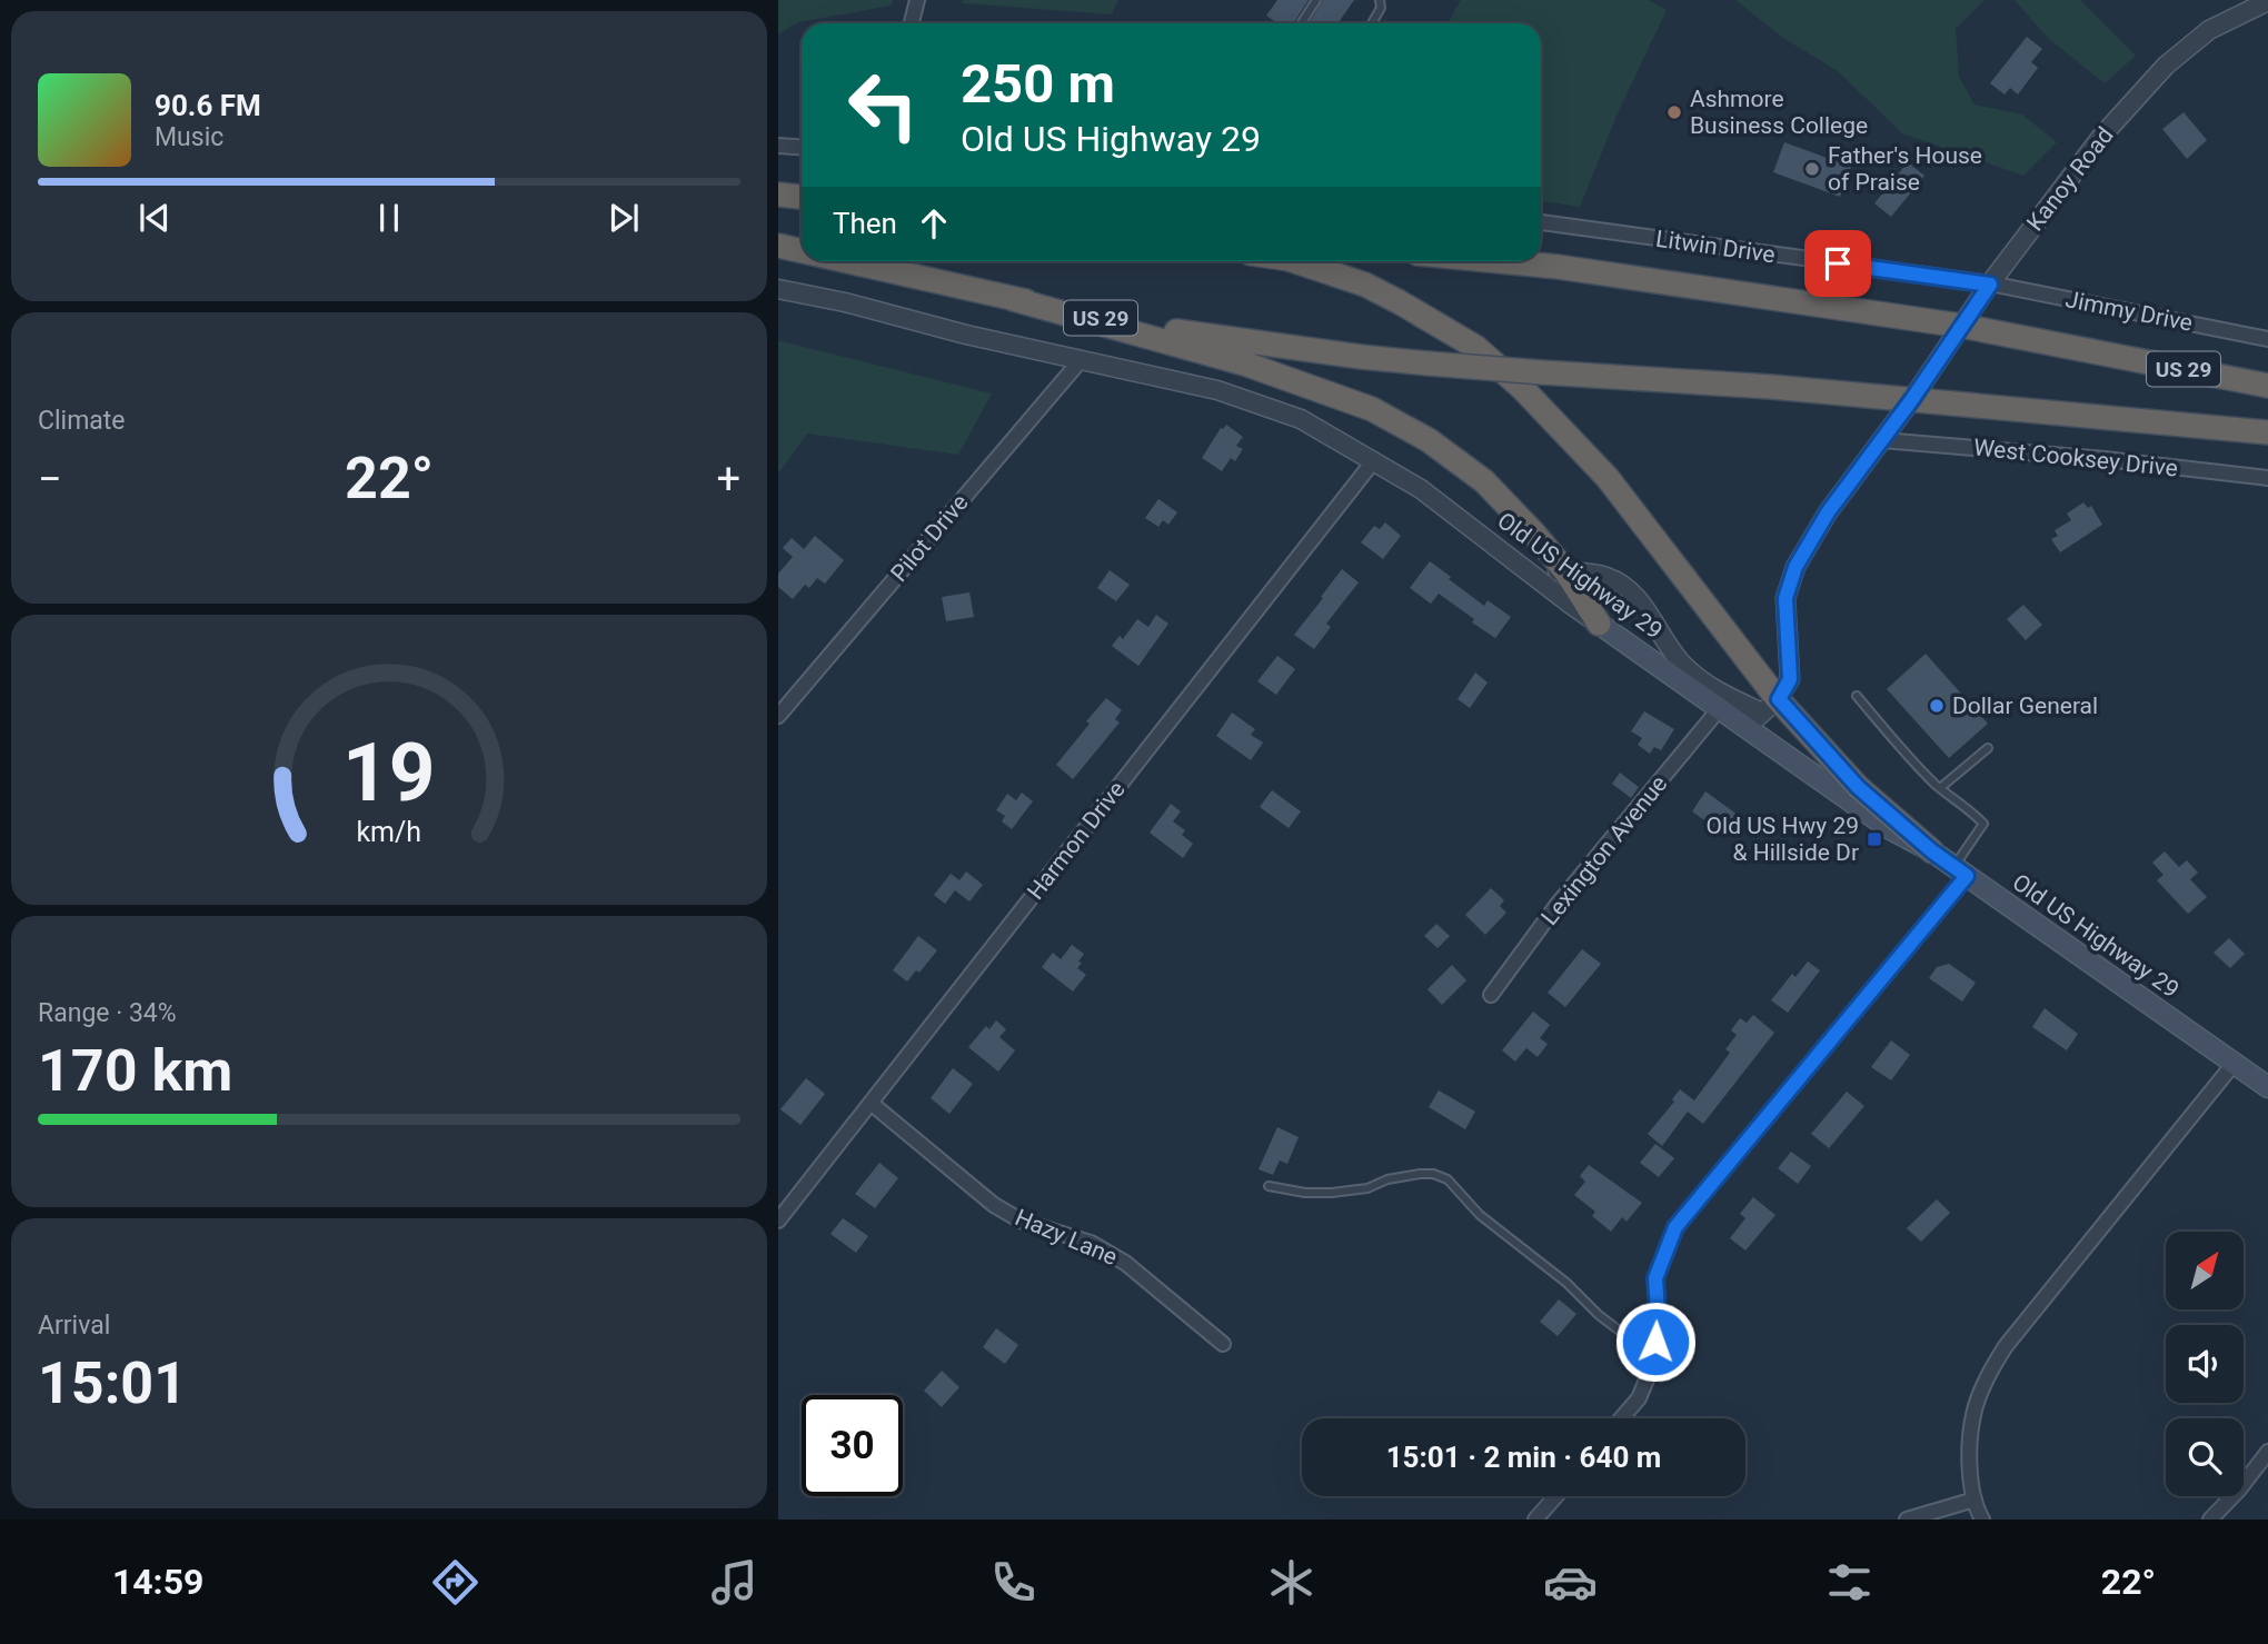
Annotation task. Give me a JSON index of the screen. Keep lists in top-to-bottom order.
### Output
{
  "streets": {
    "highway": ["US 29"],
    "main road": ["Old US Highway 29"],
    "street": [
      "Kanoy Road",
      "Litwin Drive",
      "Jimmy Drive",
      "West Cooksey Drive",
      "Pilot Drive",
      "Harmon Drive",
      "Lexington Avenue",
      "Hazy Lane"
    ]
  },
  "crossings": [
    ["Kanoy Road", "Litwin Drive"],
    ["Kanoy Road", "Jimmy Drive"],
    ["Kanoy Road", "US 29"],
    ["Kanoy Road", "West Cooksey Drive"],
    ["Litwin Drive", "Jimmy Drive"],
    ["Pilot Drive", "Old US Highway 29"],
    ["Old US Highway 29", "Harmon Drive"],
    ["Old US Highway 29", "Lexington Avenue"],
    ["Harmon Drive", "Hazy Lane"]
  ],
  "places": {
    "other": ["Ashmore Business College", "Father's House of Praise", "Dollar General"],
    "transit": ["Old US Hwy 29 & Hillside Dr"]
  },
  "north": "top right",
  "page": {
    "turn": ["250 m", "Old US Highway 29"],
    "song": ["90.6 FM", "Music"],
    "then": "Then",
    "tile": [
      "Climate",
      ["Range · 34%", "170 km"],
      ["Arrival", "15:01"]
    ],
    "heat": ["−", "22°", "+"],
    "limit": "30",
    "trip": "15:01 · 2 min · 640 m",
    "tabs": ["14:59", "22°"],
    "gauge": ["19", "km/h"]
  }
}
